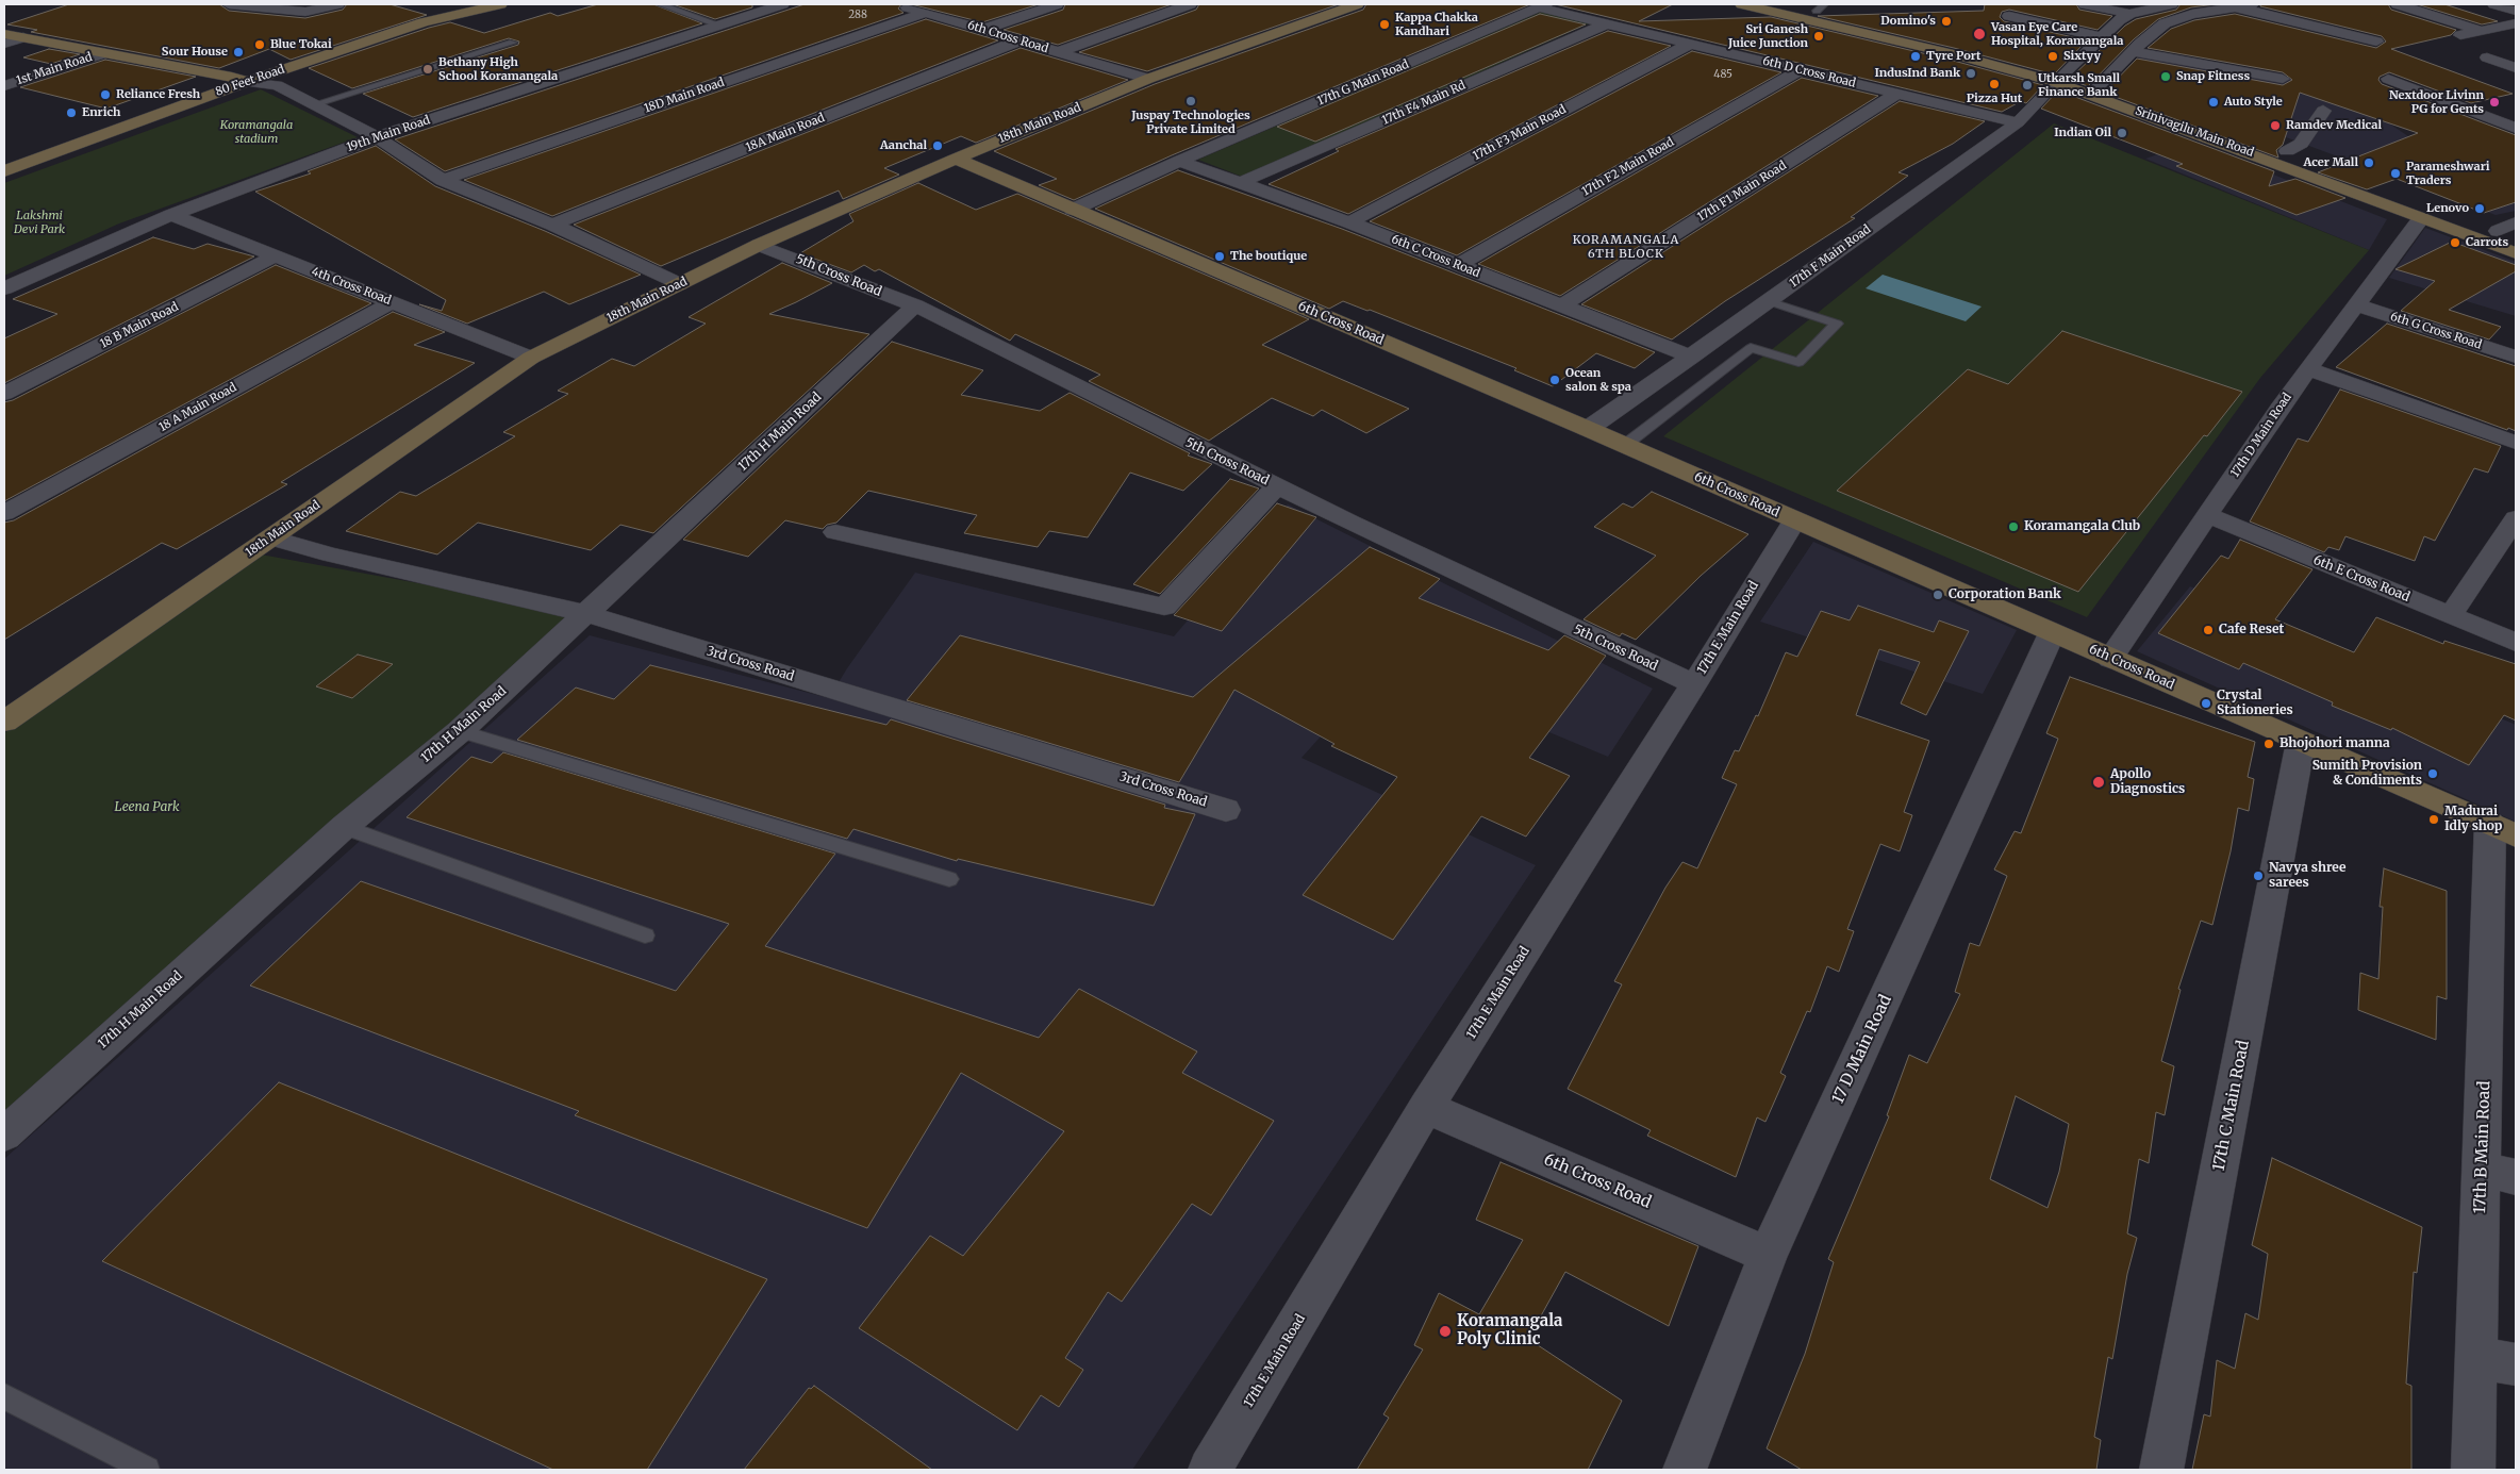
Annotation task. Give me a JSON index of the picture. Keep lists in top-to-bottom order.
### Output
{
  "streets": {
    "street": [
      "6th Cross Road",
      "1st Main Road",
      "6th D Cross Road",
      "80 Feet Road",
      "17th G Main Road",
      "18D Main Road",
      "17th F4 Main Rd",
      "18th Main Road",
      "Srinivagilu Main Road",
      "18A Main Road",
      "17th F3 Main Road",
      "19th Main Road",
      "17th F2 Main Road",
      "17th F1 Main Road",
      "6th C Cross Road",
      "17th F Main Road",
      "5th Cross Road",
      "4th Cross Road",
      "18 B Main Road",
      "6th G Cross Road",
      "18 A Main Road",
      "17th H Main Road",
      "17th D Main Road",
      "6th E Cross Road",
      "17th E Main Road",
      "3rd Cross Road",
      "17 D Main Road",
      "17th C Main Road",
      "17th B Main Road"
    ]
  },
  "crossings": [
    ["6th Cross Road", "17th G Main Road"],
    ["6th Cross Road", "18D Main Road"],
    ["6th Cross Road", "18th Main Road"],
    ["6th Cross Road", "18A Main Road"],
    ["6th Cross Road", "17th F Main Road"],
    ["6th Cross Road", "17th D Main Road"],
    ["6th Cross Road", "17th E Main Road"],
    ["6th Cross Road", "17 D Main Road"],
    ["6th Cross Road", "17th C Main Road"],
    ["6th Cross Road", "17th B Main Road"],
    ["6th D Cross Road", "17th G Main Road"],
    ["6th D Cross Road", "17th F4 Main Rd"],
    ["6th D Cross Road", "17th F3 Main Road"],
    ["6th D Cross Road", "17th F2 Main Road"],
    ["6th D Cross Road", "17th F1 Main Road"],
    ["6th D Cross Road", "17th F Main Road"],
    ["17th G Main Road", "6th C Cross Road"],
    ["17th F4 Main Rd", "6th C Cross Road"],
    ["18th Main Road", "5th Cross Road"],
    ["18th Main Road", "4th Cross Road"],
    ["18th Main Road", "3rd Cross Road"],
    ["Srinivagilu Main Road", "17th F Main Road"],
    ["Srinivagilu Main Road", "17th D Main Road"],
    ["17th F3 Main Road", "6th C Cross Road"],
    ["19th Main Road", "4th Cross Road"],
    ["17th F2 Main Road", "6th C Cross Road"],
    ["17th F1 Main Road", "6th C Cross Road"],
    ["6th C Cross Road", "17th F Main Road"],
    ["5th Cross Road", "17th H Main Road"],
    ["5th Cross Road", "17th E Main Road"],
    ["4th Cross Road", "18 B Main Road"],
    ["4th Cross Road", "18 A Main Road"],
    ["6th G Cross Road", "17th D Main Road"],
    ["17th H Main Road", "3rd Cross Road"],
    ["17th D Main Road", "6th E Cross Road"]
  ],
  "districts": ["KORAMANGALA 6TH BLOCK"],
  "parks": ["Koramangala stadium", "Lakshmi Devi Park", "Leena Park"],
  "places": [
    "Domino's",
    "Kappa Chakka Kandhari",
    "Vasan Eye Care Hospital, Koramangala",
    "Sri Ganesh Juice Junction",
    "Blue Tokai",
    "Sour House",
    "Tyre Port",
    "Sixtyy",
    "Bethany High School Koramangala",
    "IndusInd Bank",
    "Snap Fitness",
    "Pizza Hut",
    "Utkarsh Small Finance Bank",
    "Reliance Fresh",
    "Juspay Technologies Private Limited",
    "Auto Style",
    "Nextdoor Livinn PG for Gents",
    "Enrich",
    "Ramdev Medical",
    "Indian Oil",
    "Aanchal",
    "Acer Mall",
    "Parameshwari Traders",
    "Lenovo",
    "Carrots",
    "The boutique",
    "Ocean salon & spa",
    "Koramangala Club",
    "Corporation Bank",
    "Cafe Reset",
    "Crystal Stationeries",
    "Bhojohori manna",
    "Sumith Provision & Condiments",
    "Apollo Diagnostics",
    "Madurai Idly shop",
    "Navya shree sarees",
    "Koramangala Poly Clinic"
  ],
  "house_numbers": ["288", "485"]
}
